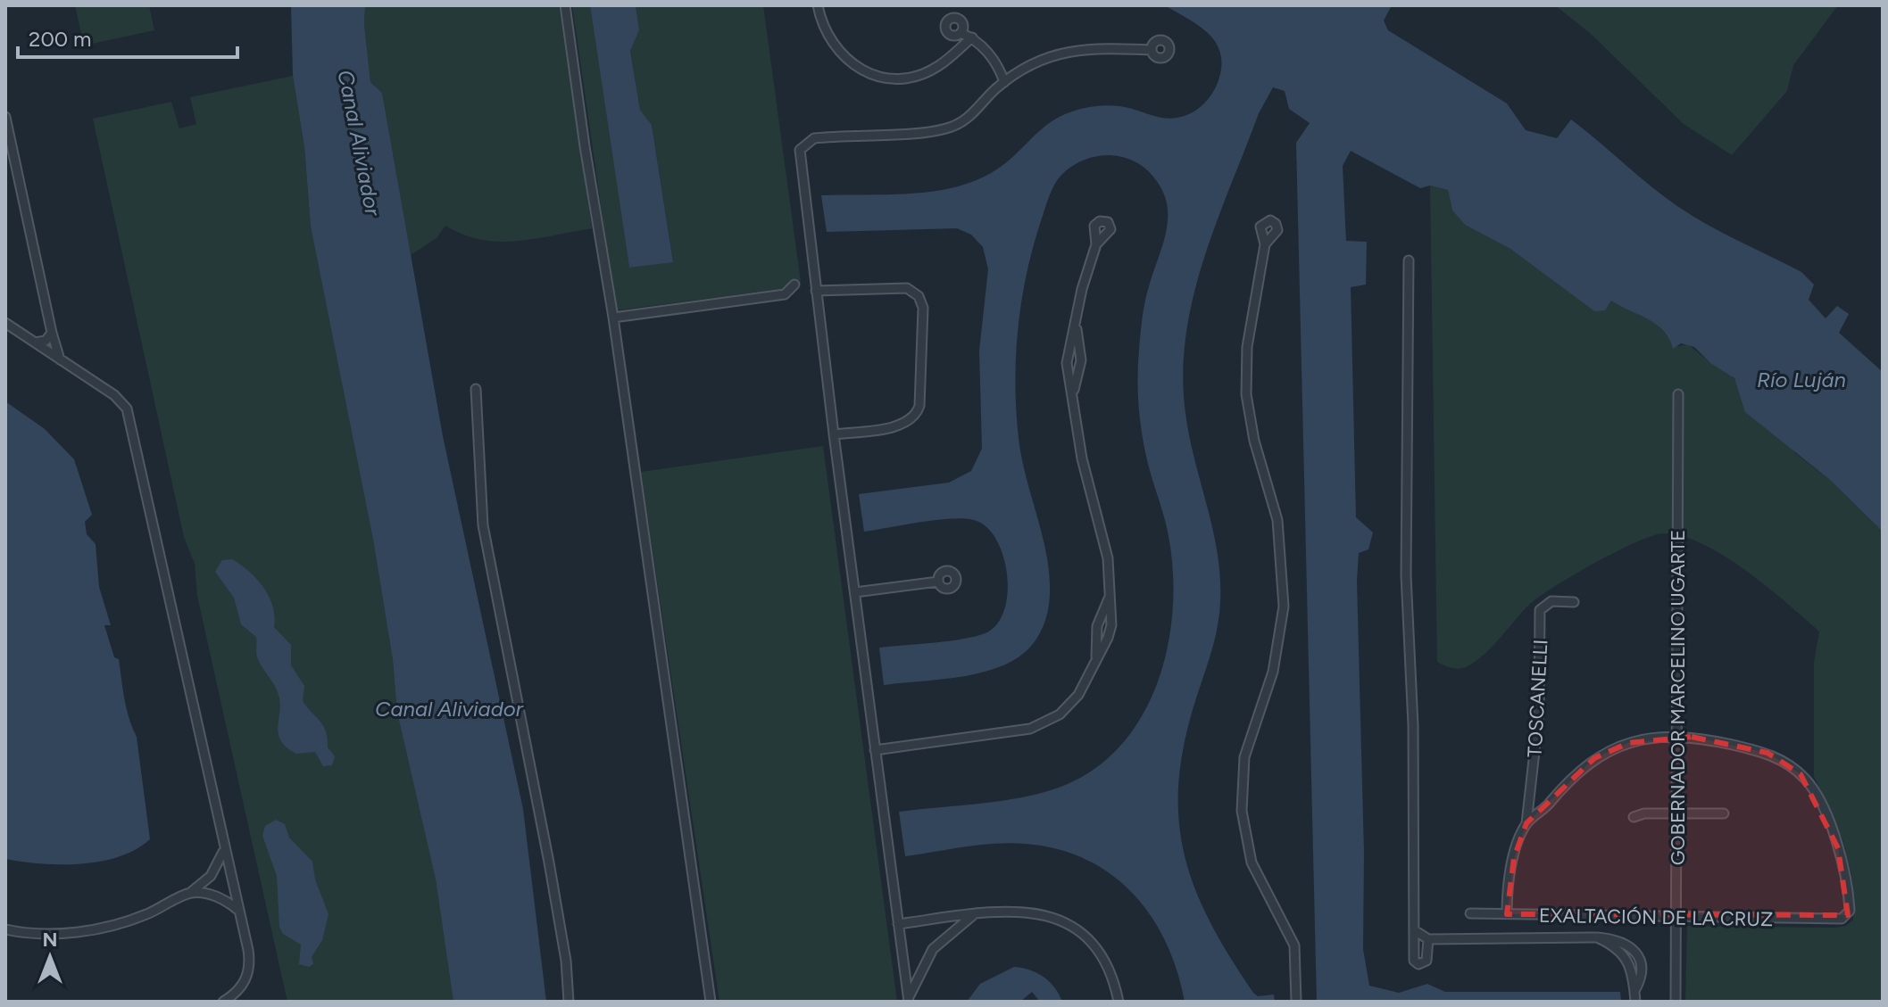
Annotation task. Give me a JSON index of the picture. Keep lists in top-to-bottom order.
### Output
{
  "streets": {
    "street": ["GOBERNADOR MARCELINO UGARTE", "TOSCANELLI", "EXALTACIÓN DE LA CRUZ"]
  },
  "crossings": [
    ["GOBERNADOR MARCELINO UGARTE", "EXALTACIÓN DE LA CRUZ"]
  ],
  "water": ["Canal Aliviador", "Río Luján"],
  "scale_bar": "200 m",
  "north": "top"
}
